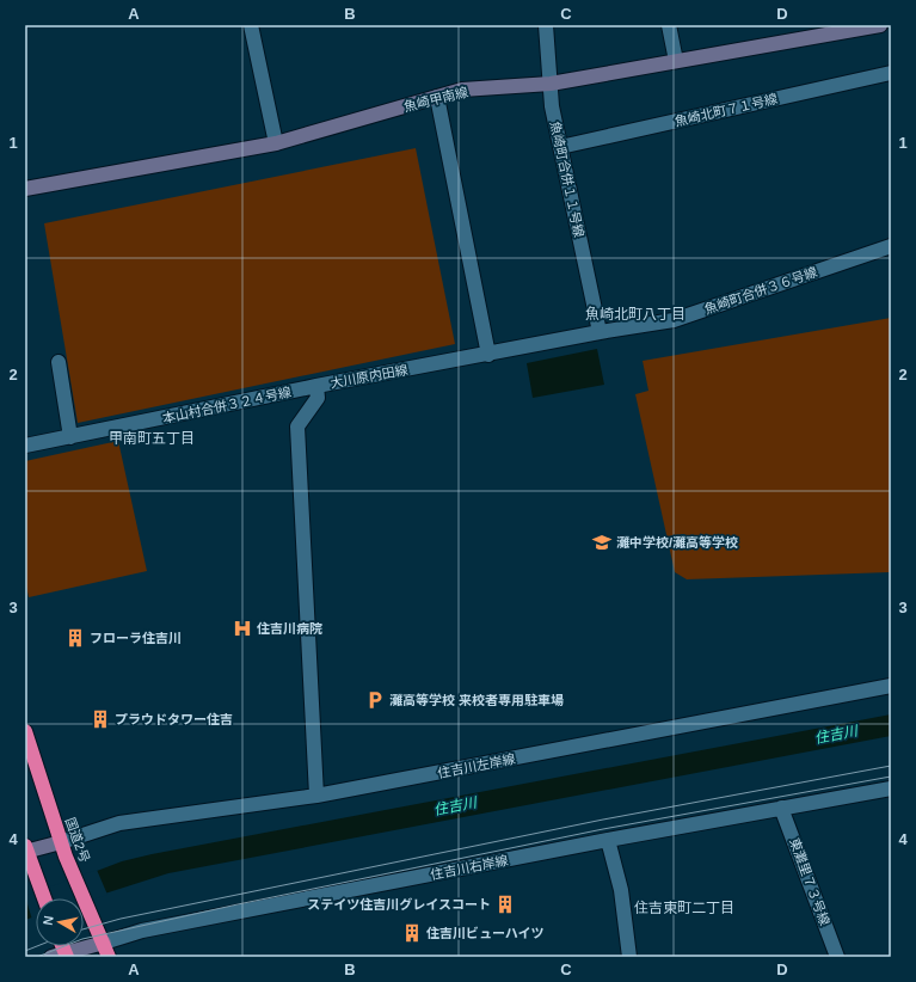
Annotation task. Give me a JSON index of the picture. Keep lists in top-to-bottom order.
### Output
{
  "streets": {
    "highway": ["国道2号"],
    "street": [
      "魚崎甲南線",
      "魚崎北町７１号線",
      "魚崎町合併１１号線",
      "魚崎町合併３６号線",
      "大川原内田線",
      "本山村合併３２４号線",
      "住吉川左岸線",
      "住吉川右岸線",
      "東灘里７３号線"
    ]
  },
  "crossings": [
    ["魚崎甲南線", "魚崎町合併１１号線"],
    ["魚崎北町７１号線", "魚崎町合併１１号線"],
    ["魚崎町合併１１号線", "魚崎町合併３６号線"],
    ["魚崎町合併３６号線", "大川原内田線"],
    ["大川原内田線", "本山村合併３２４号線"],
    ["大川原内田線", "住吉川左岸線"],
    ["住吉川左岸線", "国道2号"],
    ["国道2号", "住吉川右岸線"],
    ["住吉川右岸線", "東灘里７３号線"]
  ],
  "districts": ["魚崎北町八丁目", "甲南町五丁目", "住吉東町二丁目"],
  "water": ["住吉川"],
  "places": {
    "school or university": ["灘中学校/灘高等学校"],
    "hospital": ["住吉川病院"],
    "building": [
      "フローラ住吉川",
      "プラウドタワー住吉",
      "ステイツ住吉川グレイスコート",
      "住吉川ビューハイツ"
    ],
    "parking": ["灘高等学校 来校者専用駐車場"]
  },
  "north": "left",
  "grid": {
    "columns": [
      "A",
      "B",
      "C",
      "D"
    ],
    "rows": [
      "1",
      "2",
      "3",
      "4"
    ]
  }
}
